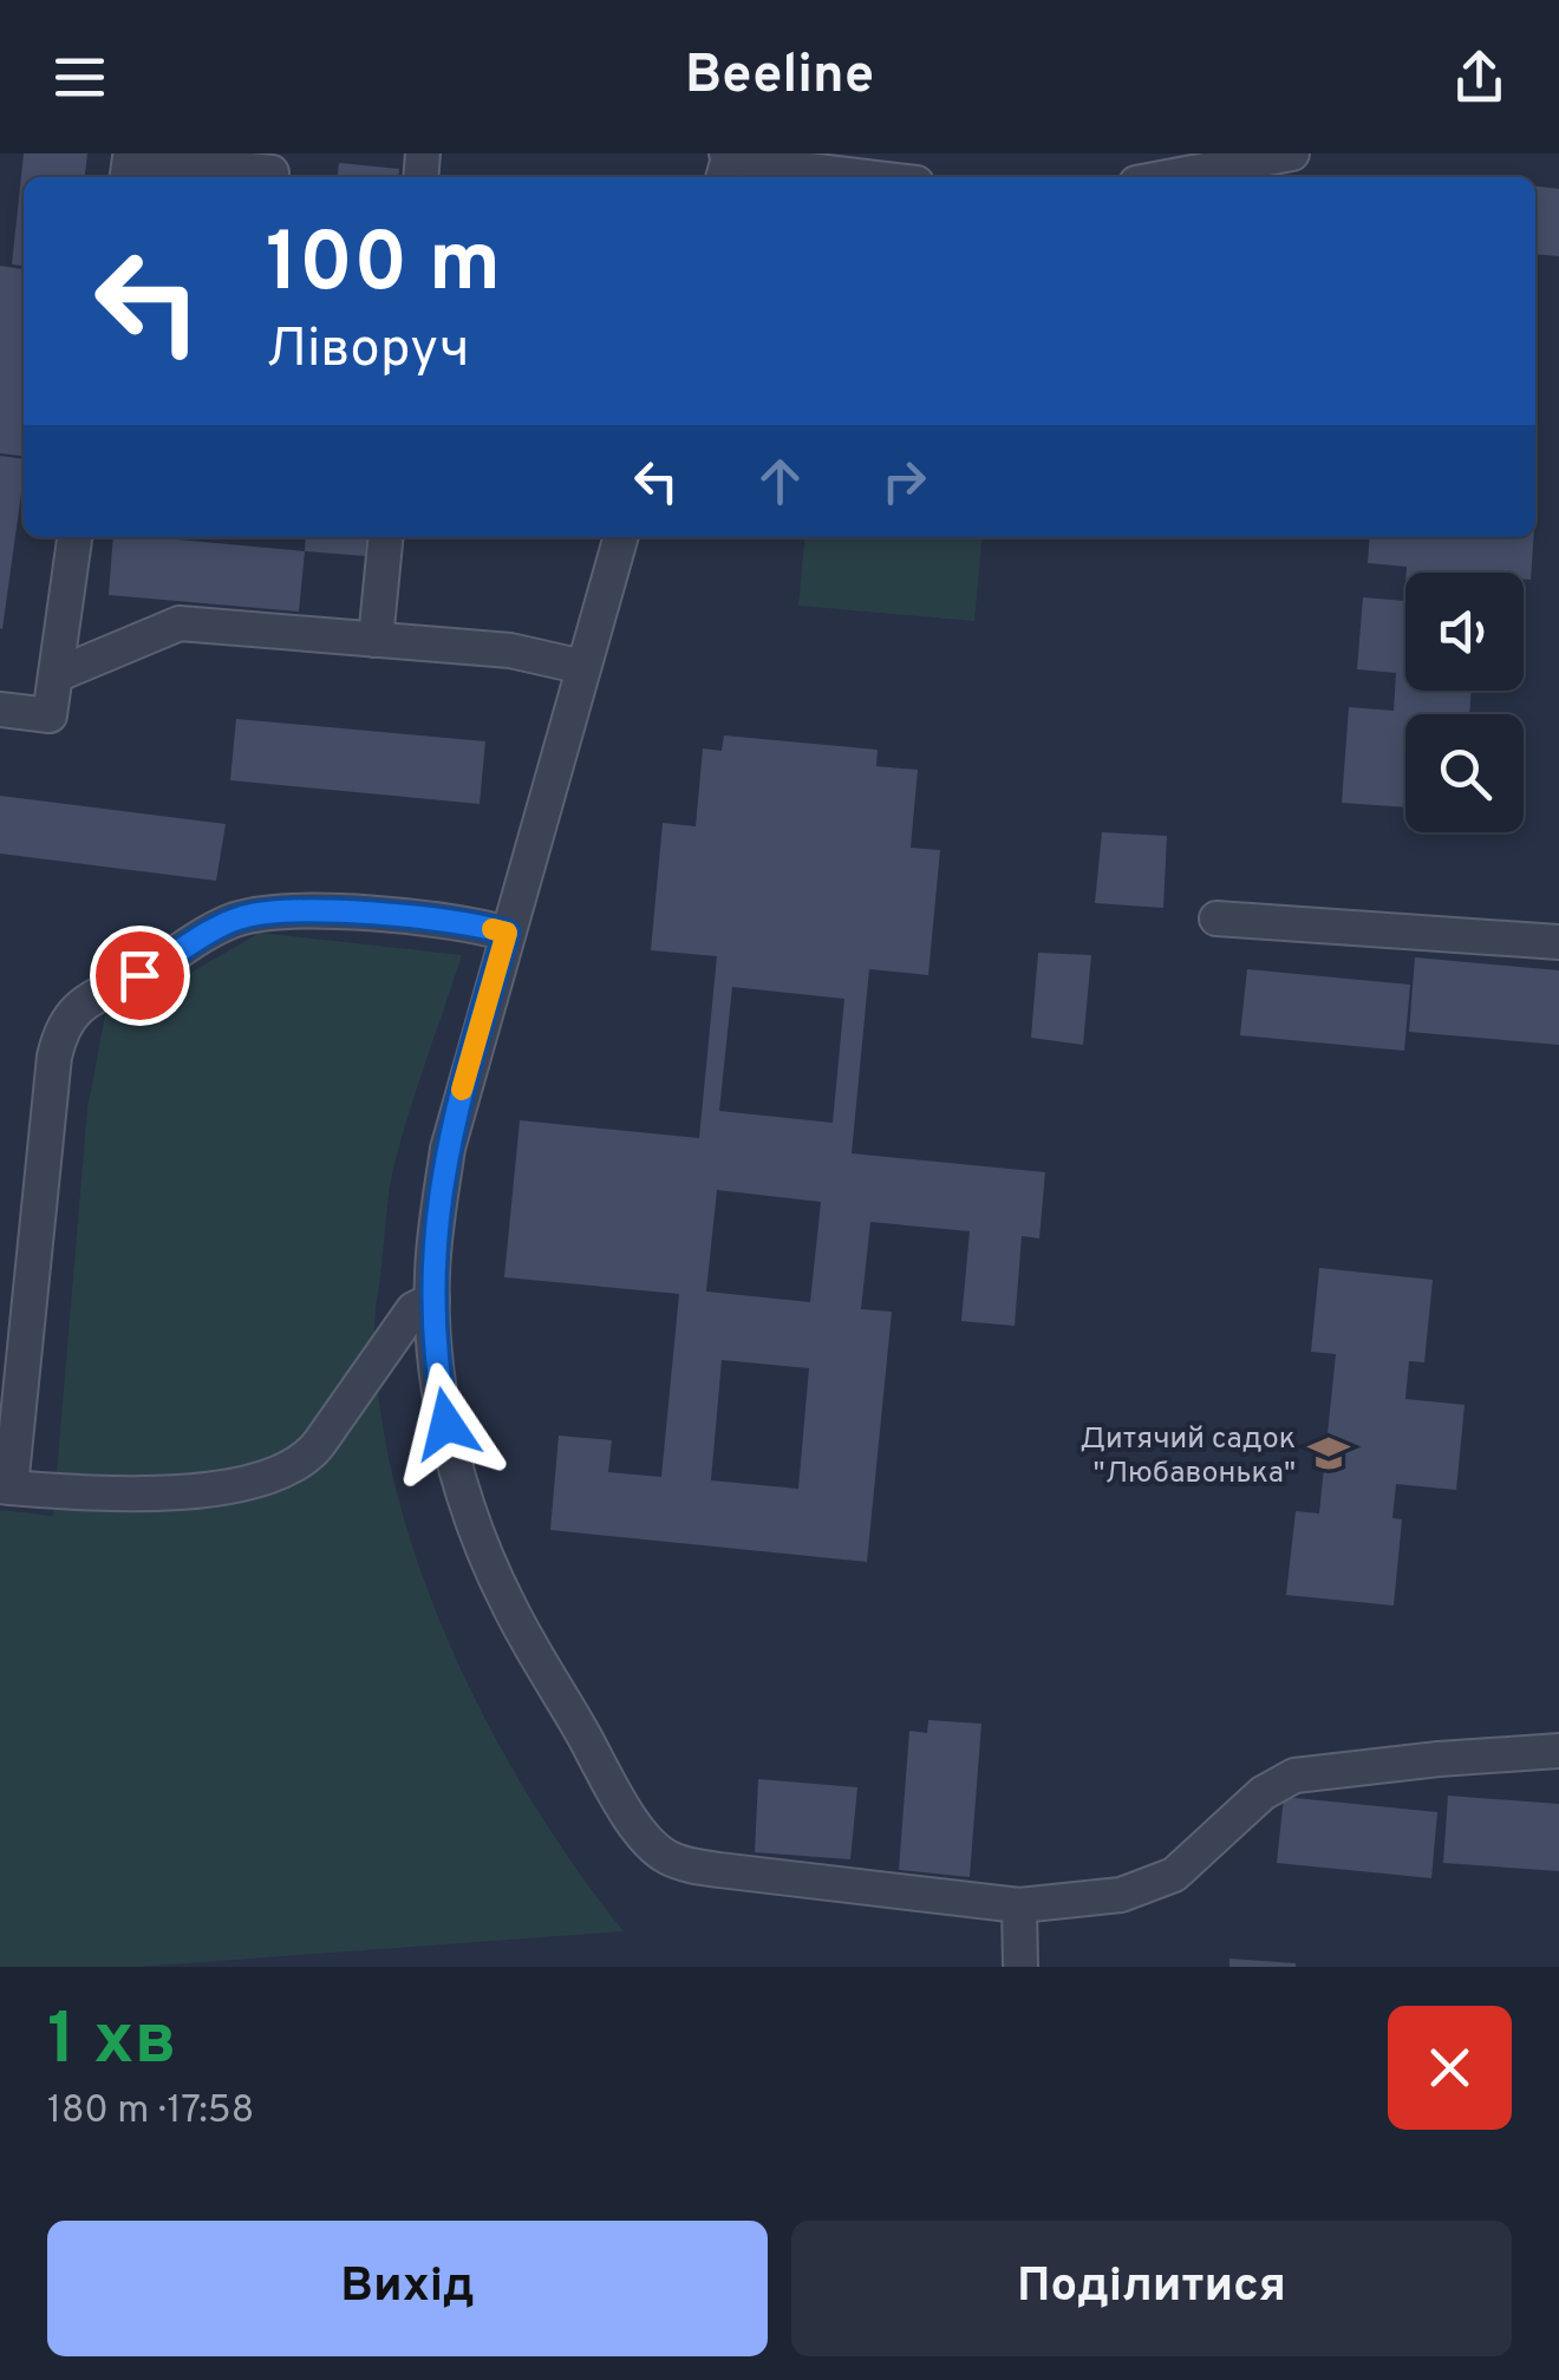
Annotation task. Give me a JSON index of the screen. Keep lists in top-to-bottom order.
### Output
{
  "places": {
    "school or university": ["Дитячий садок \"Любавонька\""]
  },
  "page": {
    "header": "Beeline",
    "turn": ["100 m", "Ліворуч"],
    "heading": ["1 хв", "180 m · 17:58"],
    "buttons": ["Вихід", "Поділитися"]
  }
}
